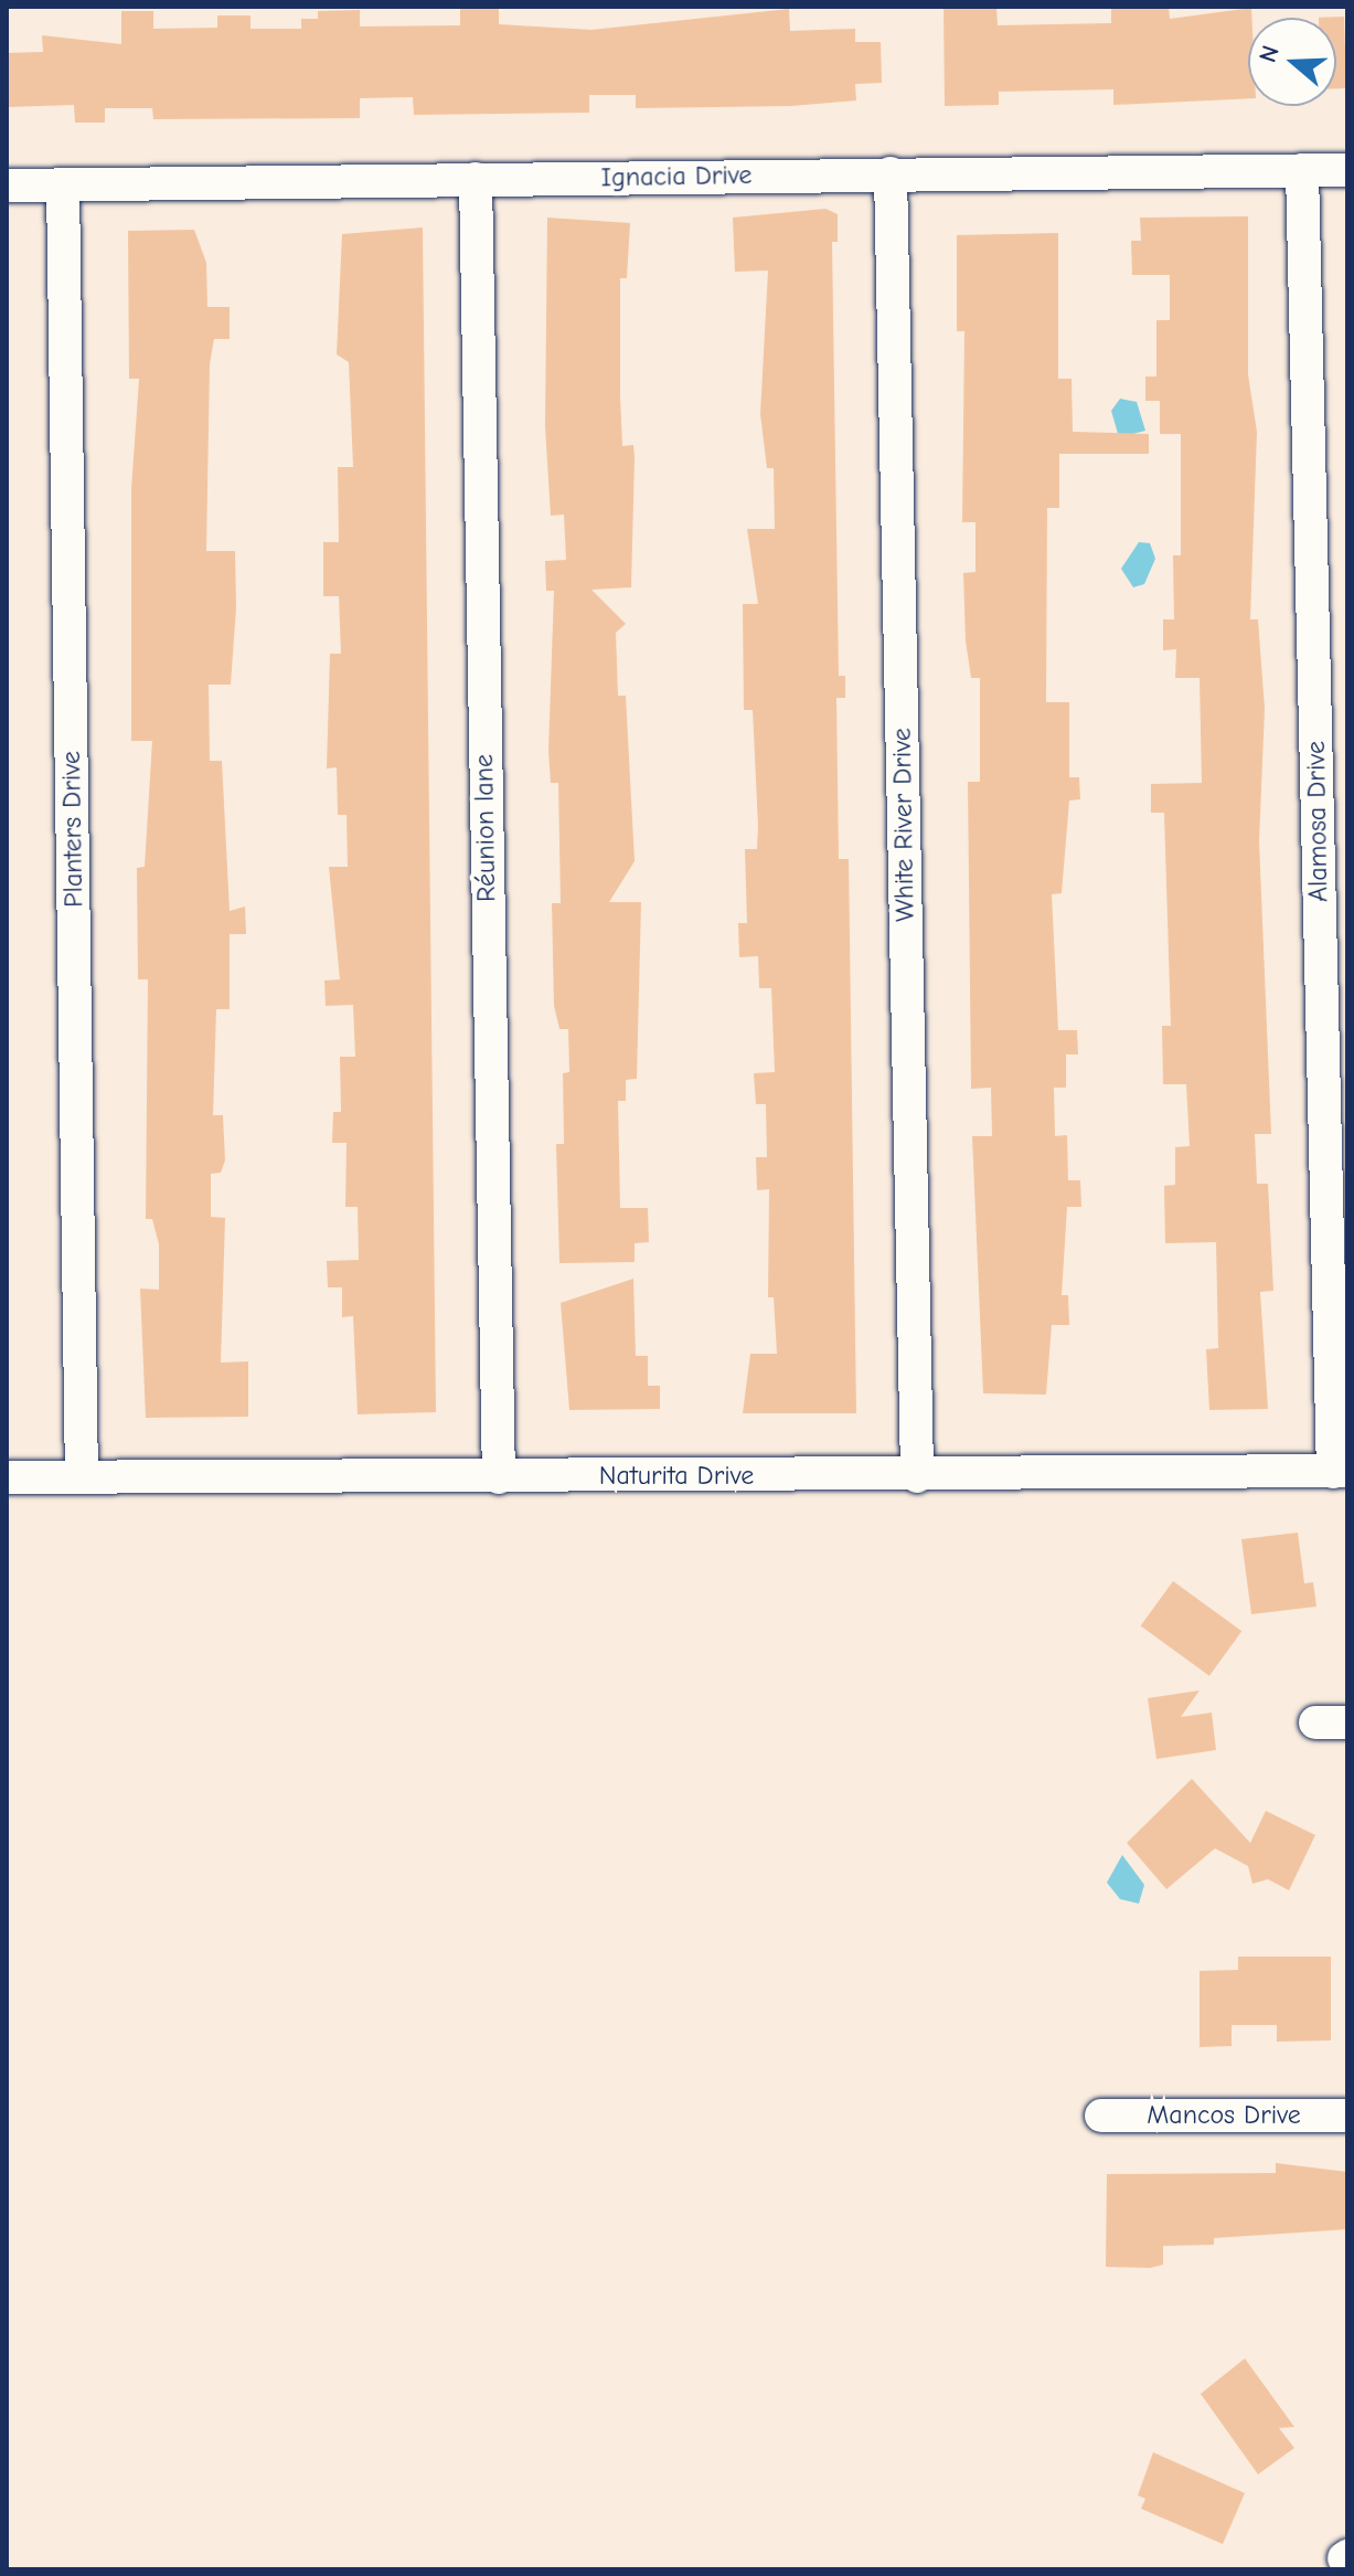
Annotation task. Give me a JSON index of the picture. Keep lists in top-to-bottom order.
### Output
{
  "streets": {
    "street": [
      "Ignacia Drive",
      "Alamosa Drive",
      "White River Drive",
      "Réunion lane",
      "Planters Drive",
      "Naturita Drive",
      "Mancos Drive"
    ]
  },
  "crossings": [
    ["Ignacia Drive", "Alamosa Drive"],
    ["Ignacia Drive", "White River Drive"],
    ["Ignacia Drive", "Réunion lane"],
    ["Ignacia Drive", "Planters Drive"],
    ["Alamosa Drive", "Naturita Drive"],
    ["White River Drive", "Naturita Drive"],
    ["Réunion lane", "Naturita Drive"],
    ["Planters Drive", "Naturita Drive"]
  ],
  "north": "left"
}
